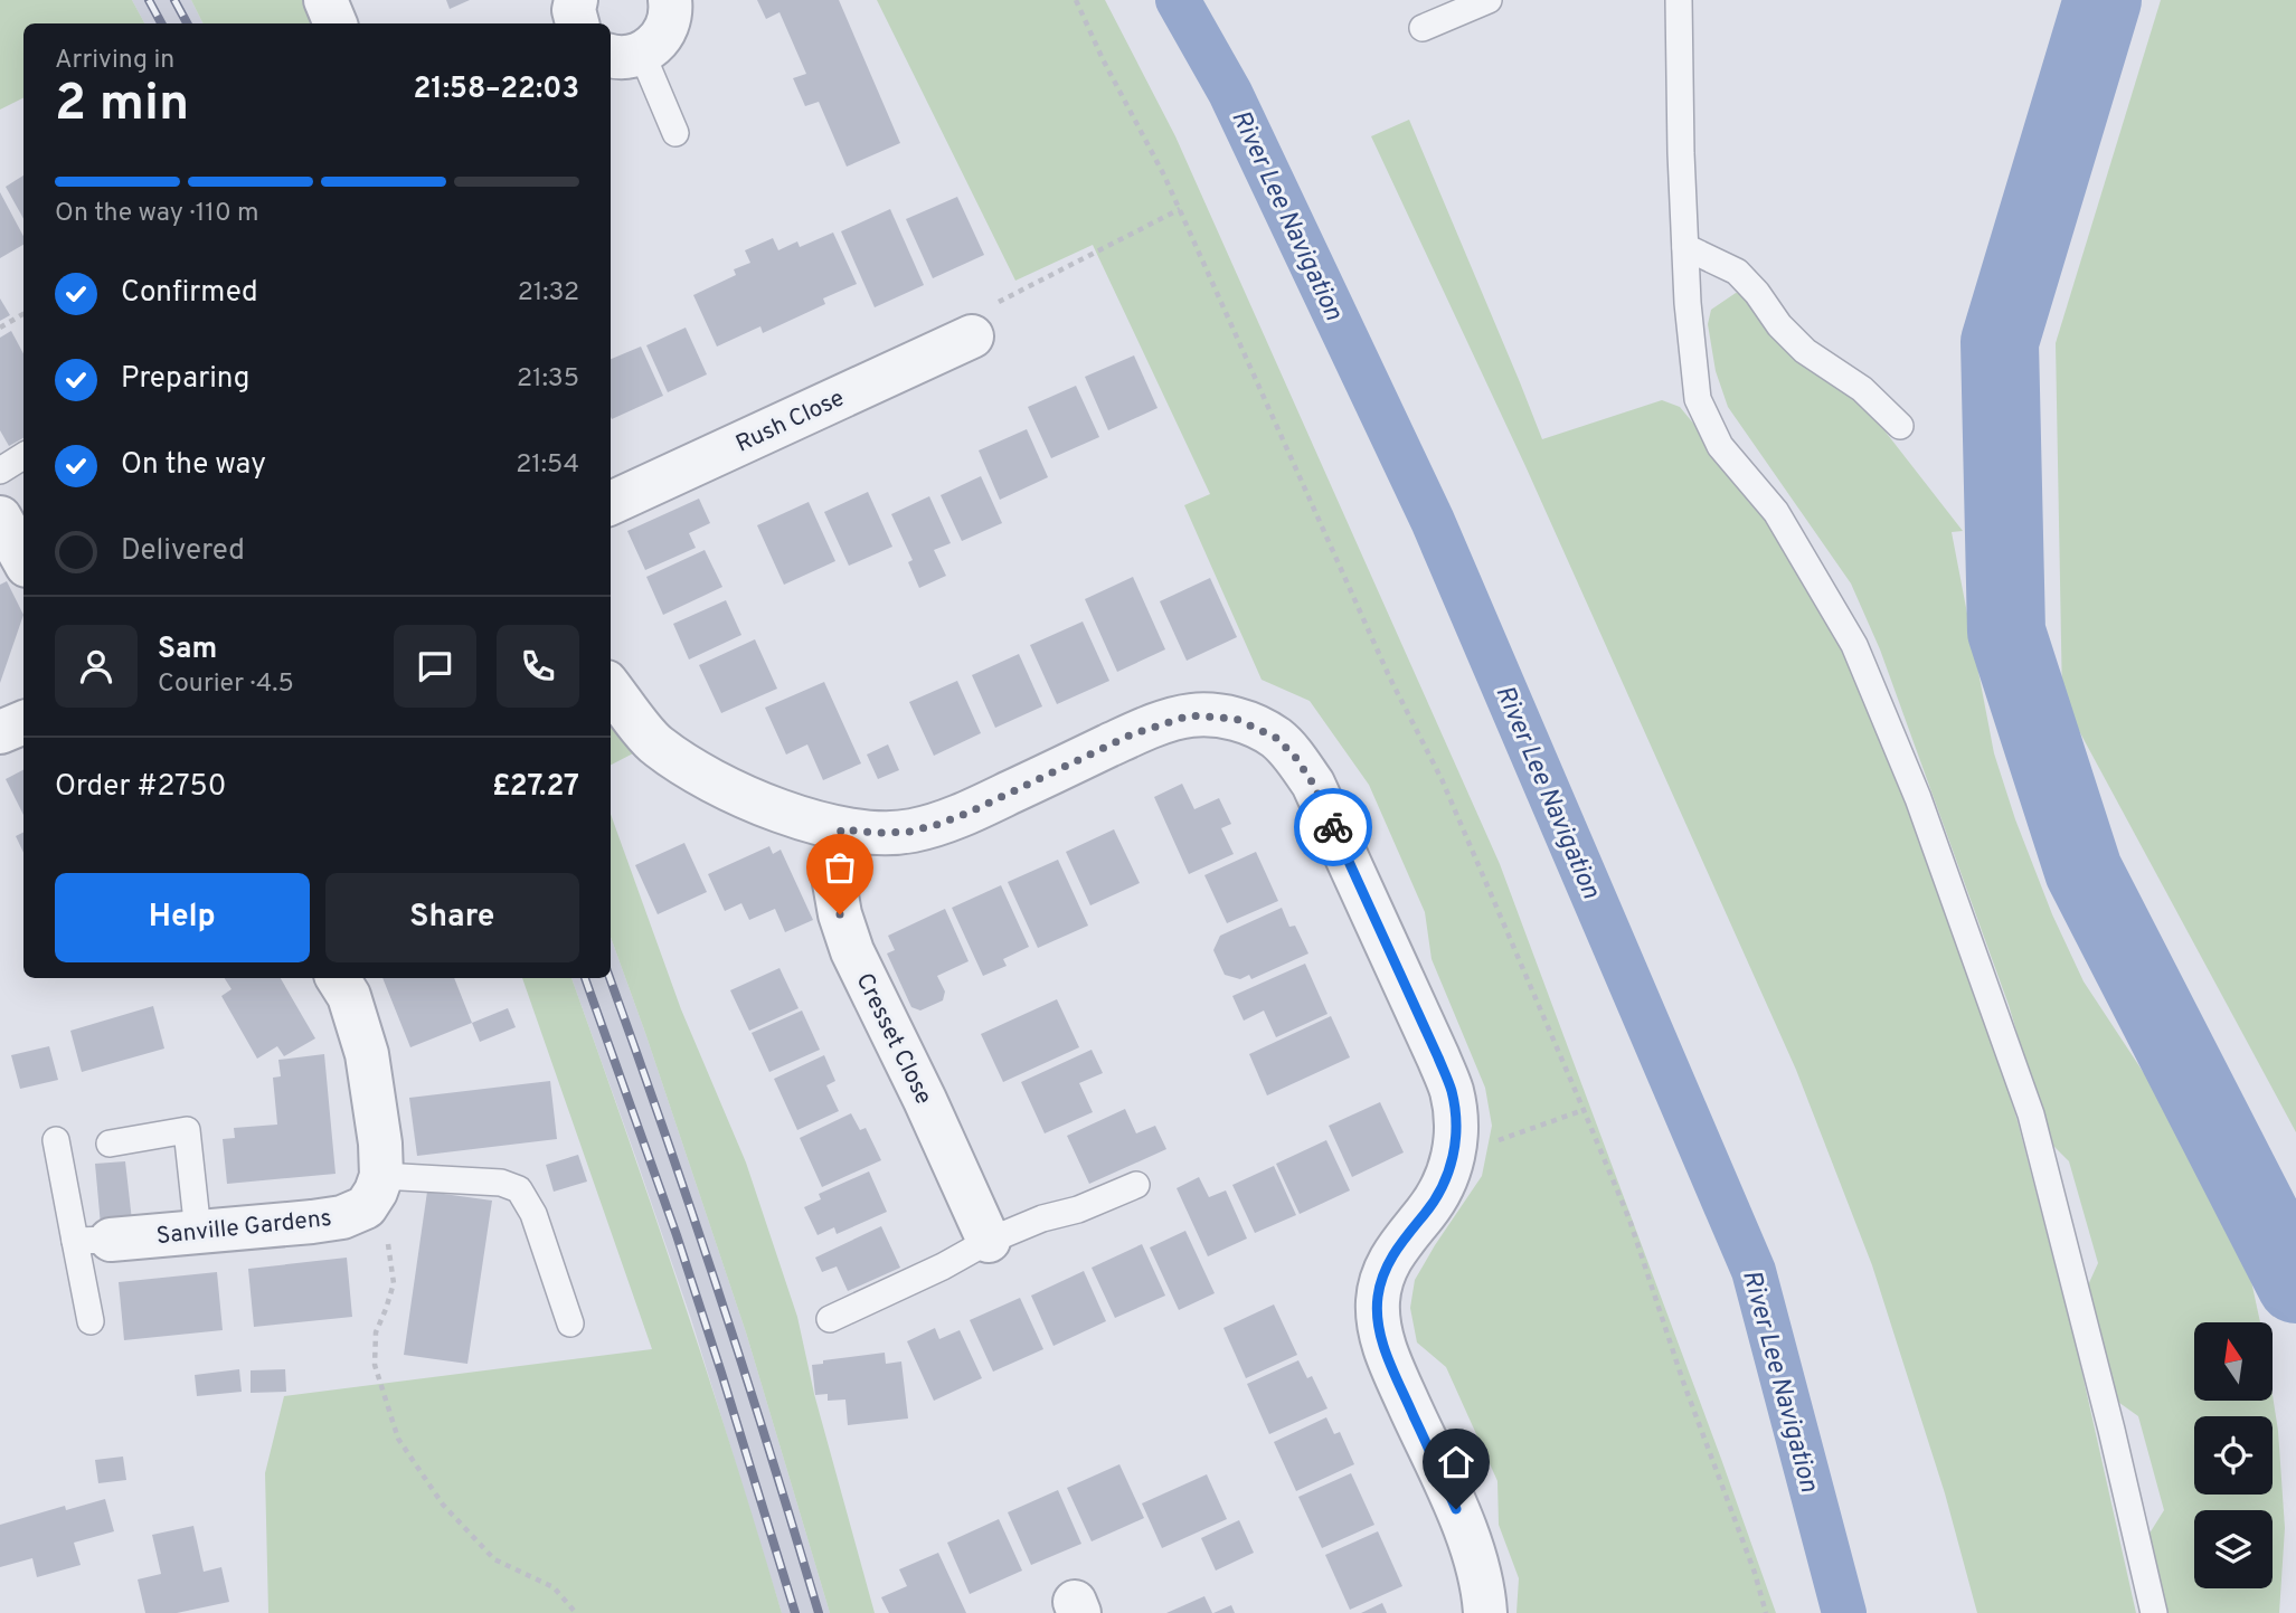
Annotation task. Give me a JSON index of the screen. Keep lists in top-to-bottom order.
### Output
{
  "streets": {
    "street": ["Rush Close", "Cresset Close", "Sanville Gardens"]
  },
  "water": ["River Lee Navigation"],
  "north": "top",
  "page": {
    "heading": ["2 min", "Arriving in", "21:58–22:03"],
    "panel": [
      "Sam",
      "Courier · 4.5",
      "Order #2750",
      "£27.27"
    ],
    "bar": "On the way · 110 m",
    "list": [
      ["Confirmed", "21:32"],
      ["Preparing", "21:35"],
      ["On the way", "21:54"],
      "Delivered"
    ],
    "buttons": ["Help", "Share"]
  }
}
